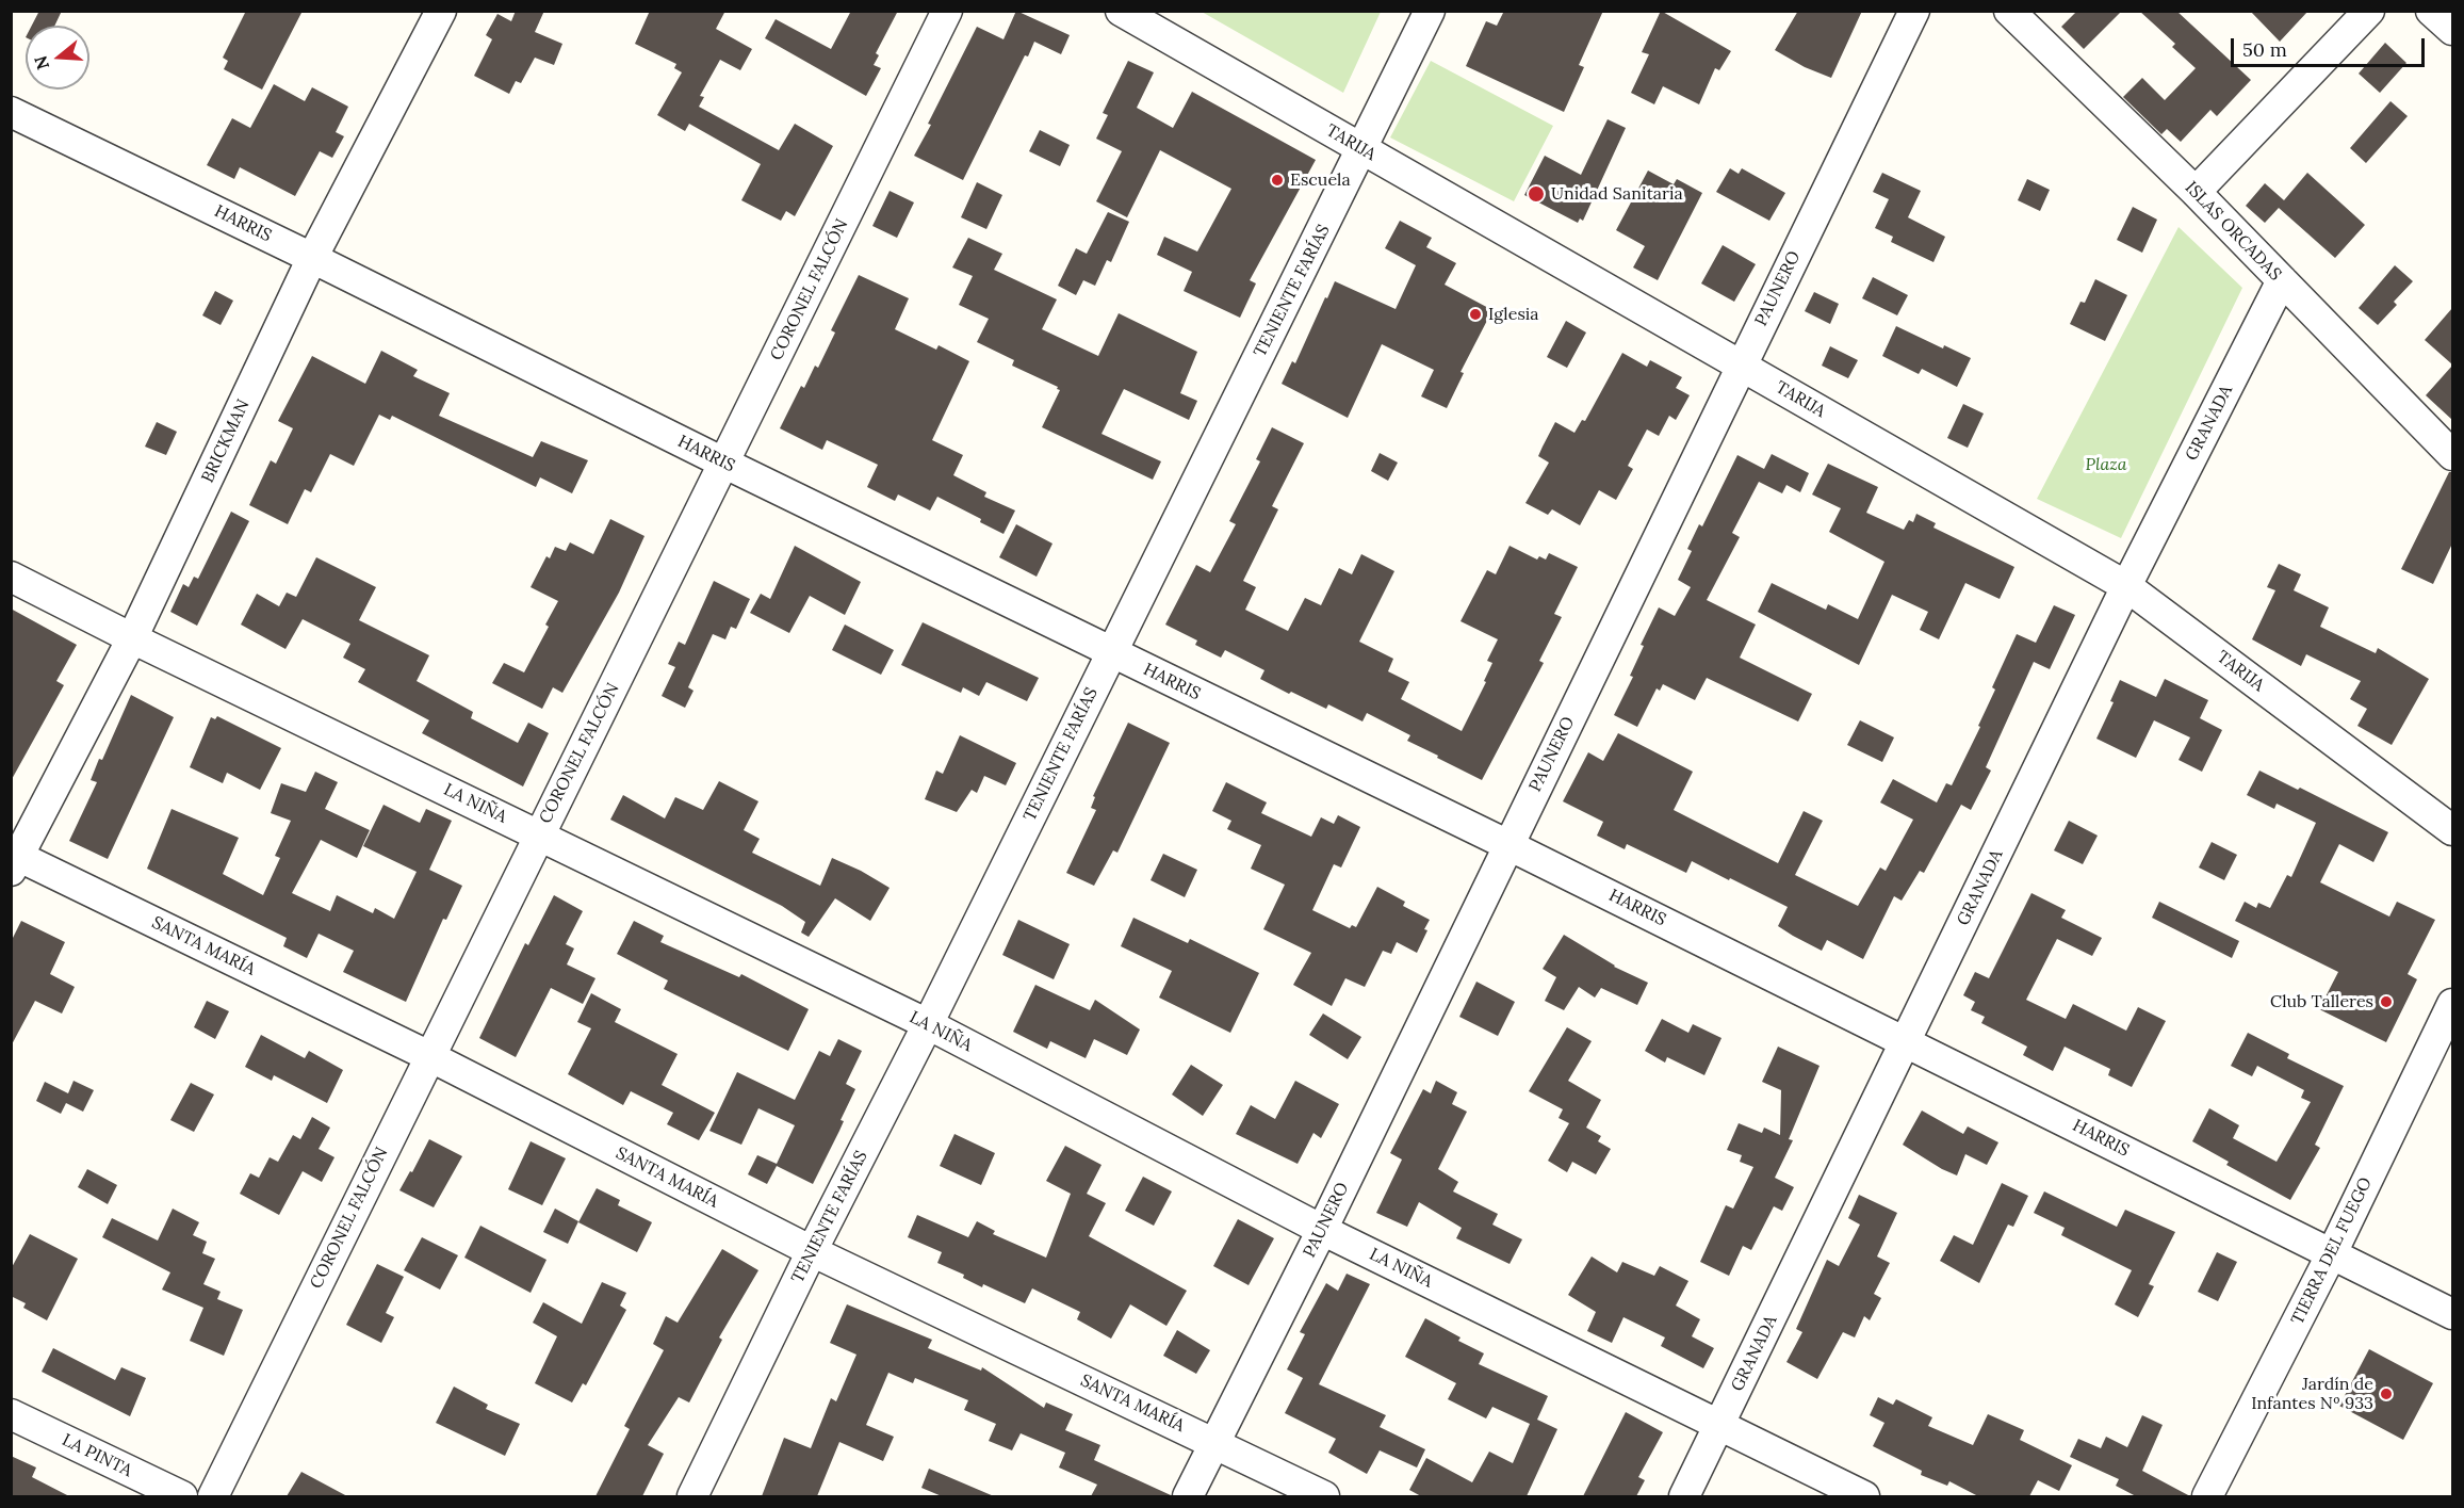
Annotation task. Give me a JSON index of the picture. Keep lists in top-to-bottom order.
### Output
{
  "streets": {
    "street": [
      "TARIJA",
      "HARRIS",
      "ISLAS ORCADAS",
      "PAUNERO",
      "CORONEL FALCÓN",
      "TENIENTE FARÍAS",
      "GRANADA",
      "BRICKMAN",
      "LA NIÑA",
      "SANTA MARÍA",
      "TIERRA DEL FUEGO",
      "LA PINTA"
    ]
  },
  "crossings": [
    ["TARIJA", "PAUNERO"],
    ["TARIJA", "TENIENTE FARÍAS"],
    ["TARIJA", "GRANADA"],
    ["HARRIS", "PAUNERO"],
    ["HARRIS", "CORONEL FALCÓN"],
    ["HARRIS", "TENIENTE FARÍAS"],
    ["HARRIS", "GRANADA"],
    ["HARRIS", "BRICKMAN"],
    ["HARRIS", "TIERRA DEL FUEGO"],
    ["ISLAS ORCADAS", "GRANADA"],
    ["PAUNERO", "LA NIÑA"],
    ["PAUNERO", "SANTA MARÍA"],
    ["CORONEL FALCÓN", "LA NIÑA"],
    ["CORONEL FALCÓN", "SANTA MARÍA"],
    ["TENIENTE FARÍAS", "LA NIÑA"],
    ["TENIENTE FARÍAS", "SANTA MARÍA"],
    ["GRANADA", "LA NIÑA"],
    ["BRICKMAN", "LA NIÑA"],
    ["BRICKMAN", "SANTA MARÍA"]
  ],
  "parks": ["Plaza"],
  "places": [
    "Escuela",
    "Unidad Sanitaria",
    "Iglesia",
    "Club Talleres",
    "Jardín de Infantes Nº 933"
  ],
  "scale_bar": "50 m",
  "north": "left"
}
